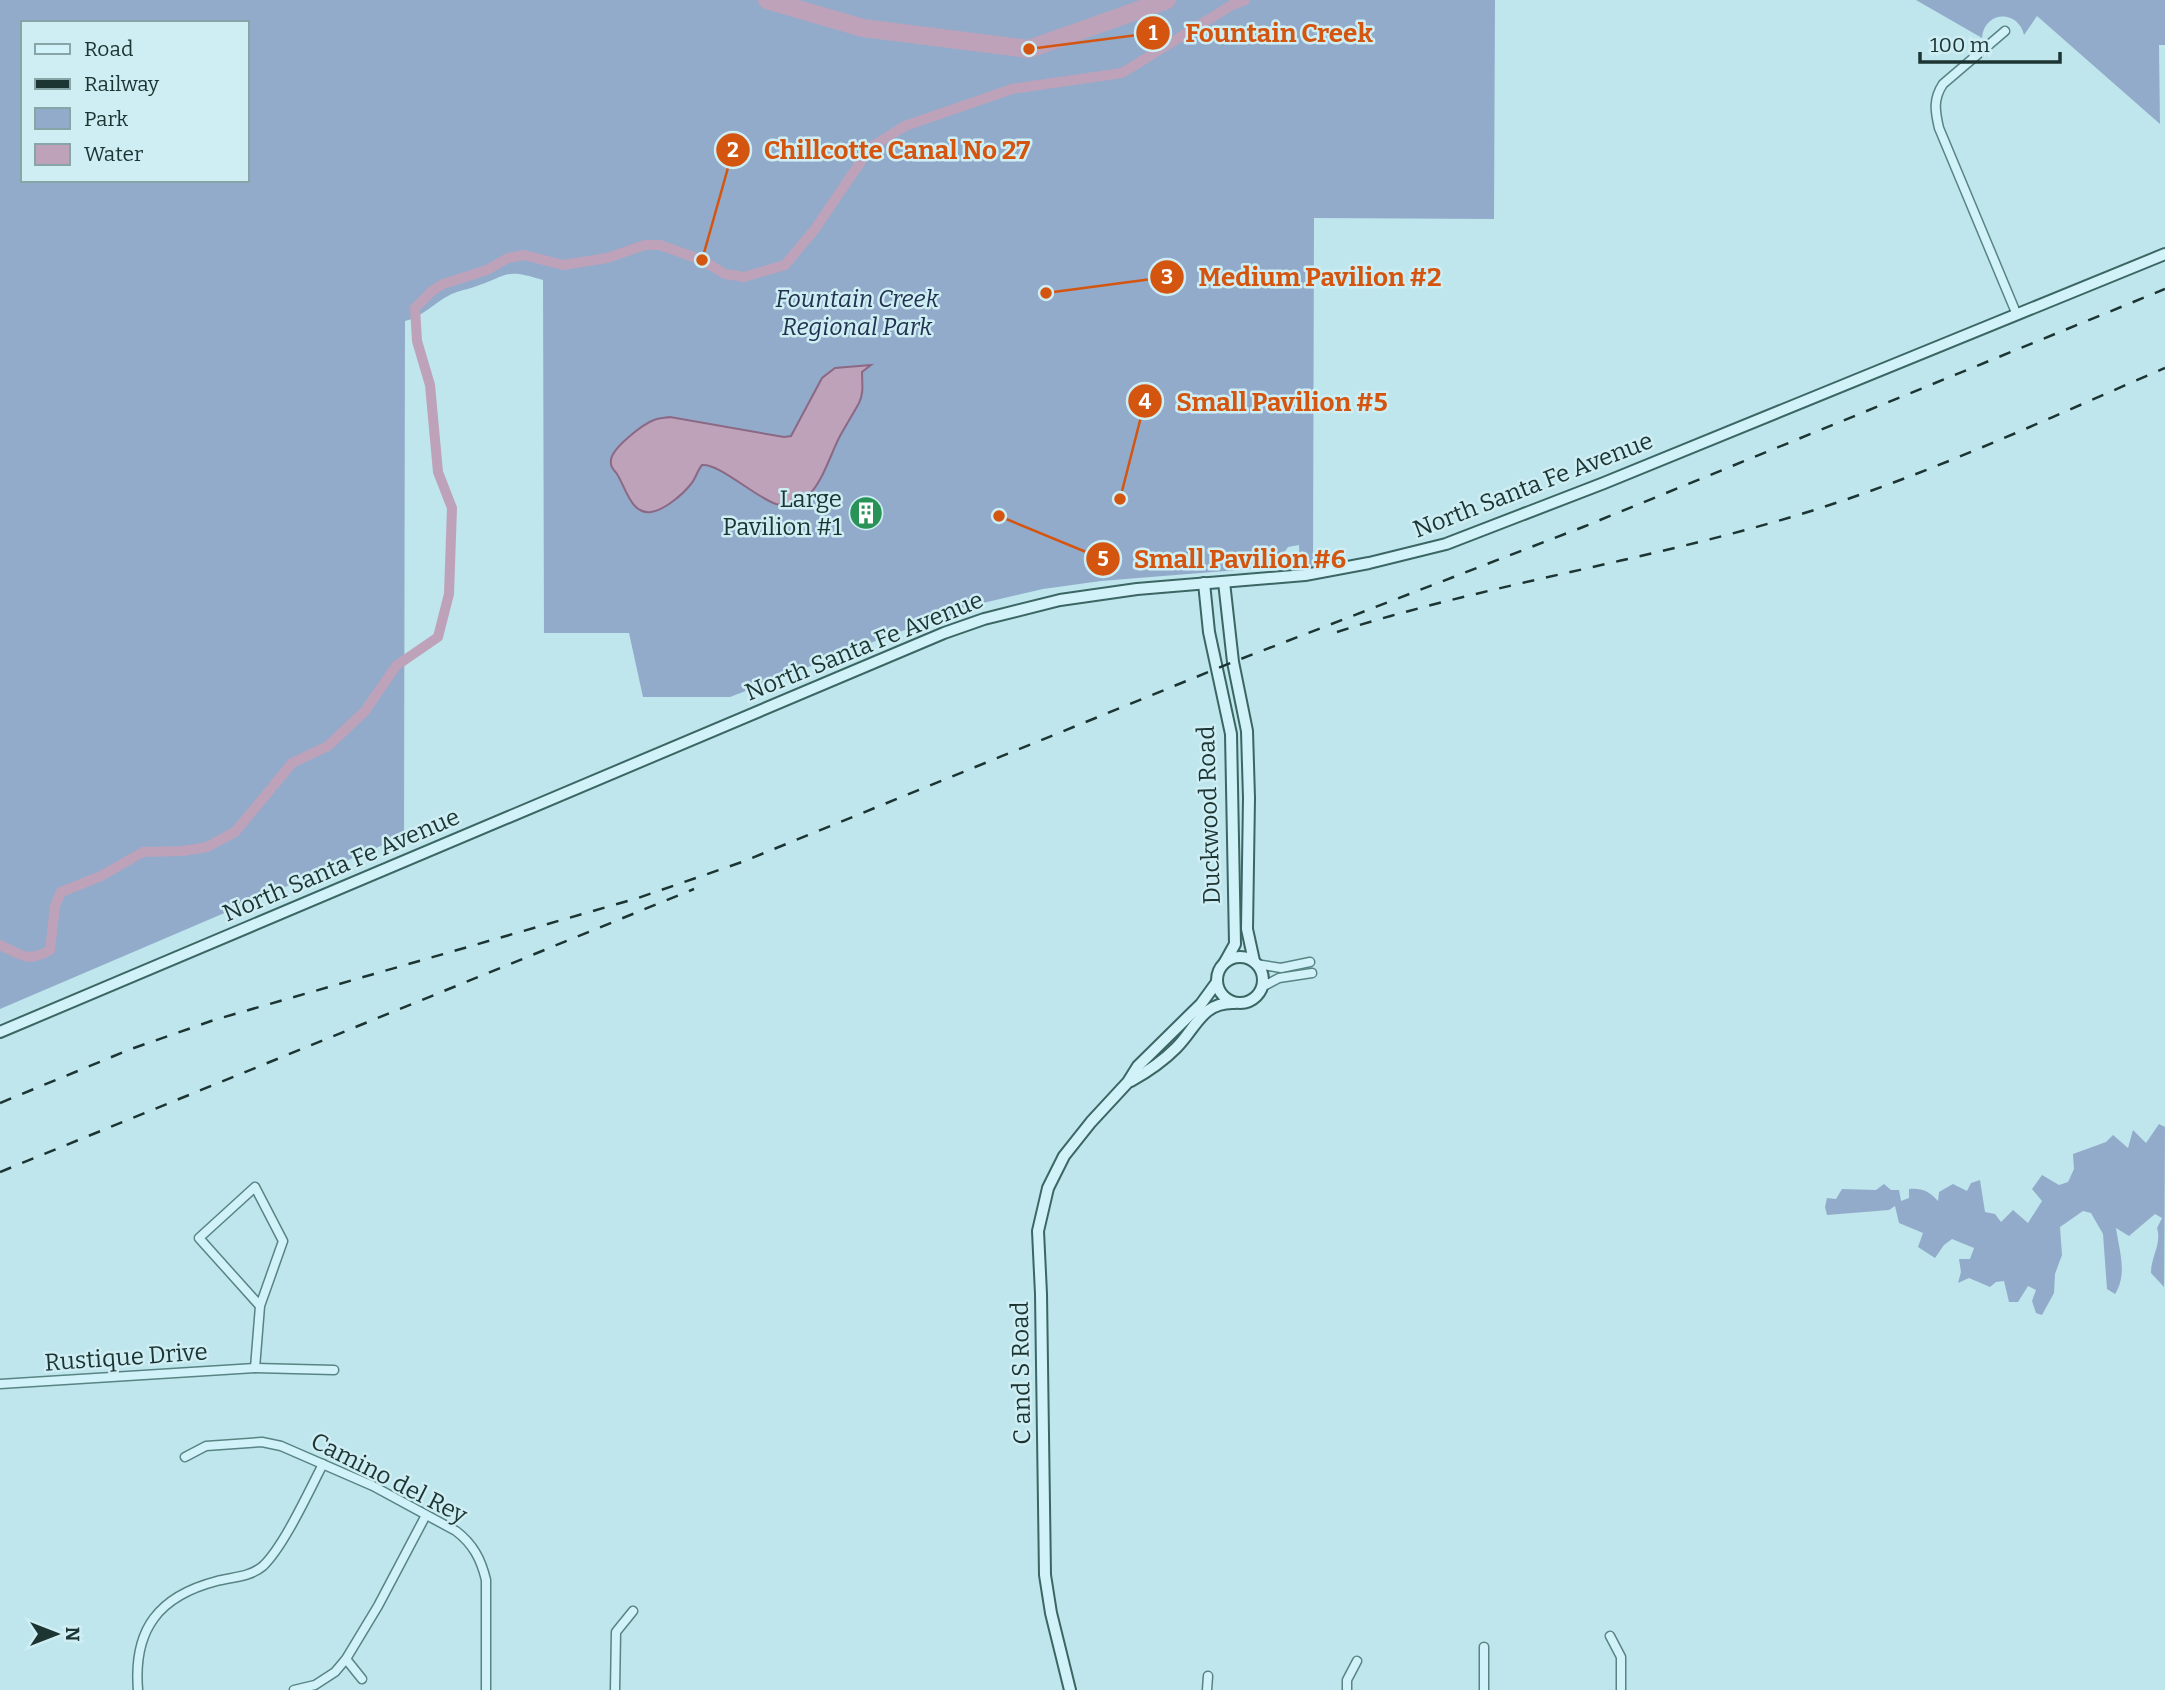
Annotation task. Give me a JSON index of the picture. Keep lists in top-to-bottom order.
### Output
{
  "streets": {
    "main road": ["North Santa Fe Avenue", "Duckwood Road", "C and S Road"],
    "street": ["Rustique Drive", "Camino del Rey"]
  },
  "crossings": [
    ["North Santa Fe Avenue", "Duckwood Road"],
    ["Duckwood Road", "C and S Road"]
  ],
  "parks": ["Fountain Creek Regional Park"],
  "places": {
    "other": [
      "Fountain Creek",
      "Chillcotte Canal No 27",
      "Medium Pavilion #2",
      "Small Pavilion #5",
      "Small Pavilion #6"
    ],
    "building": ["Large Pavilion #1"]
  },
  "legend": [
    "Road",
    "Railway",
    "Park",
    "Water"
  ],
  "scale_bar": "100 m",
  "north": "right"
}
